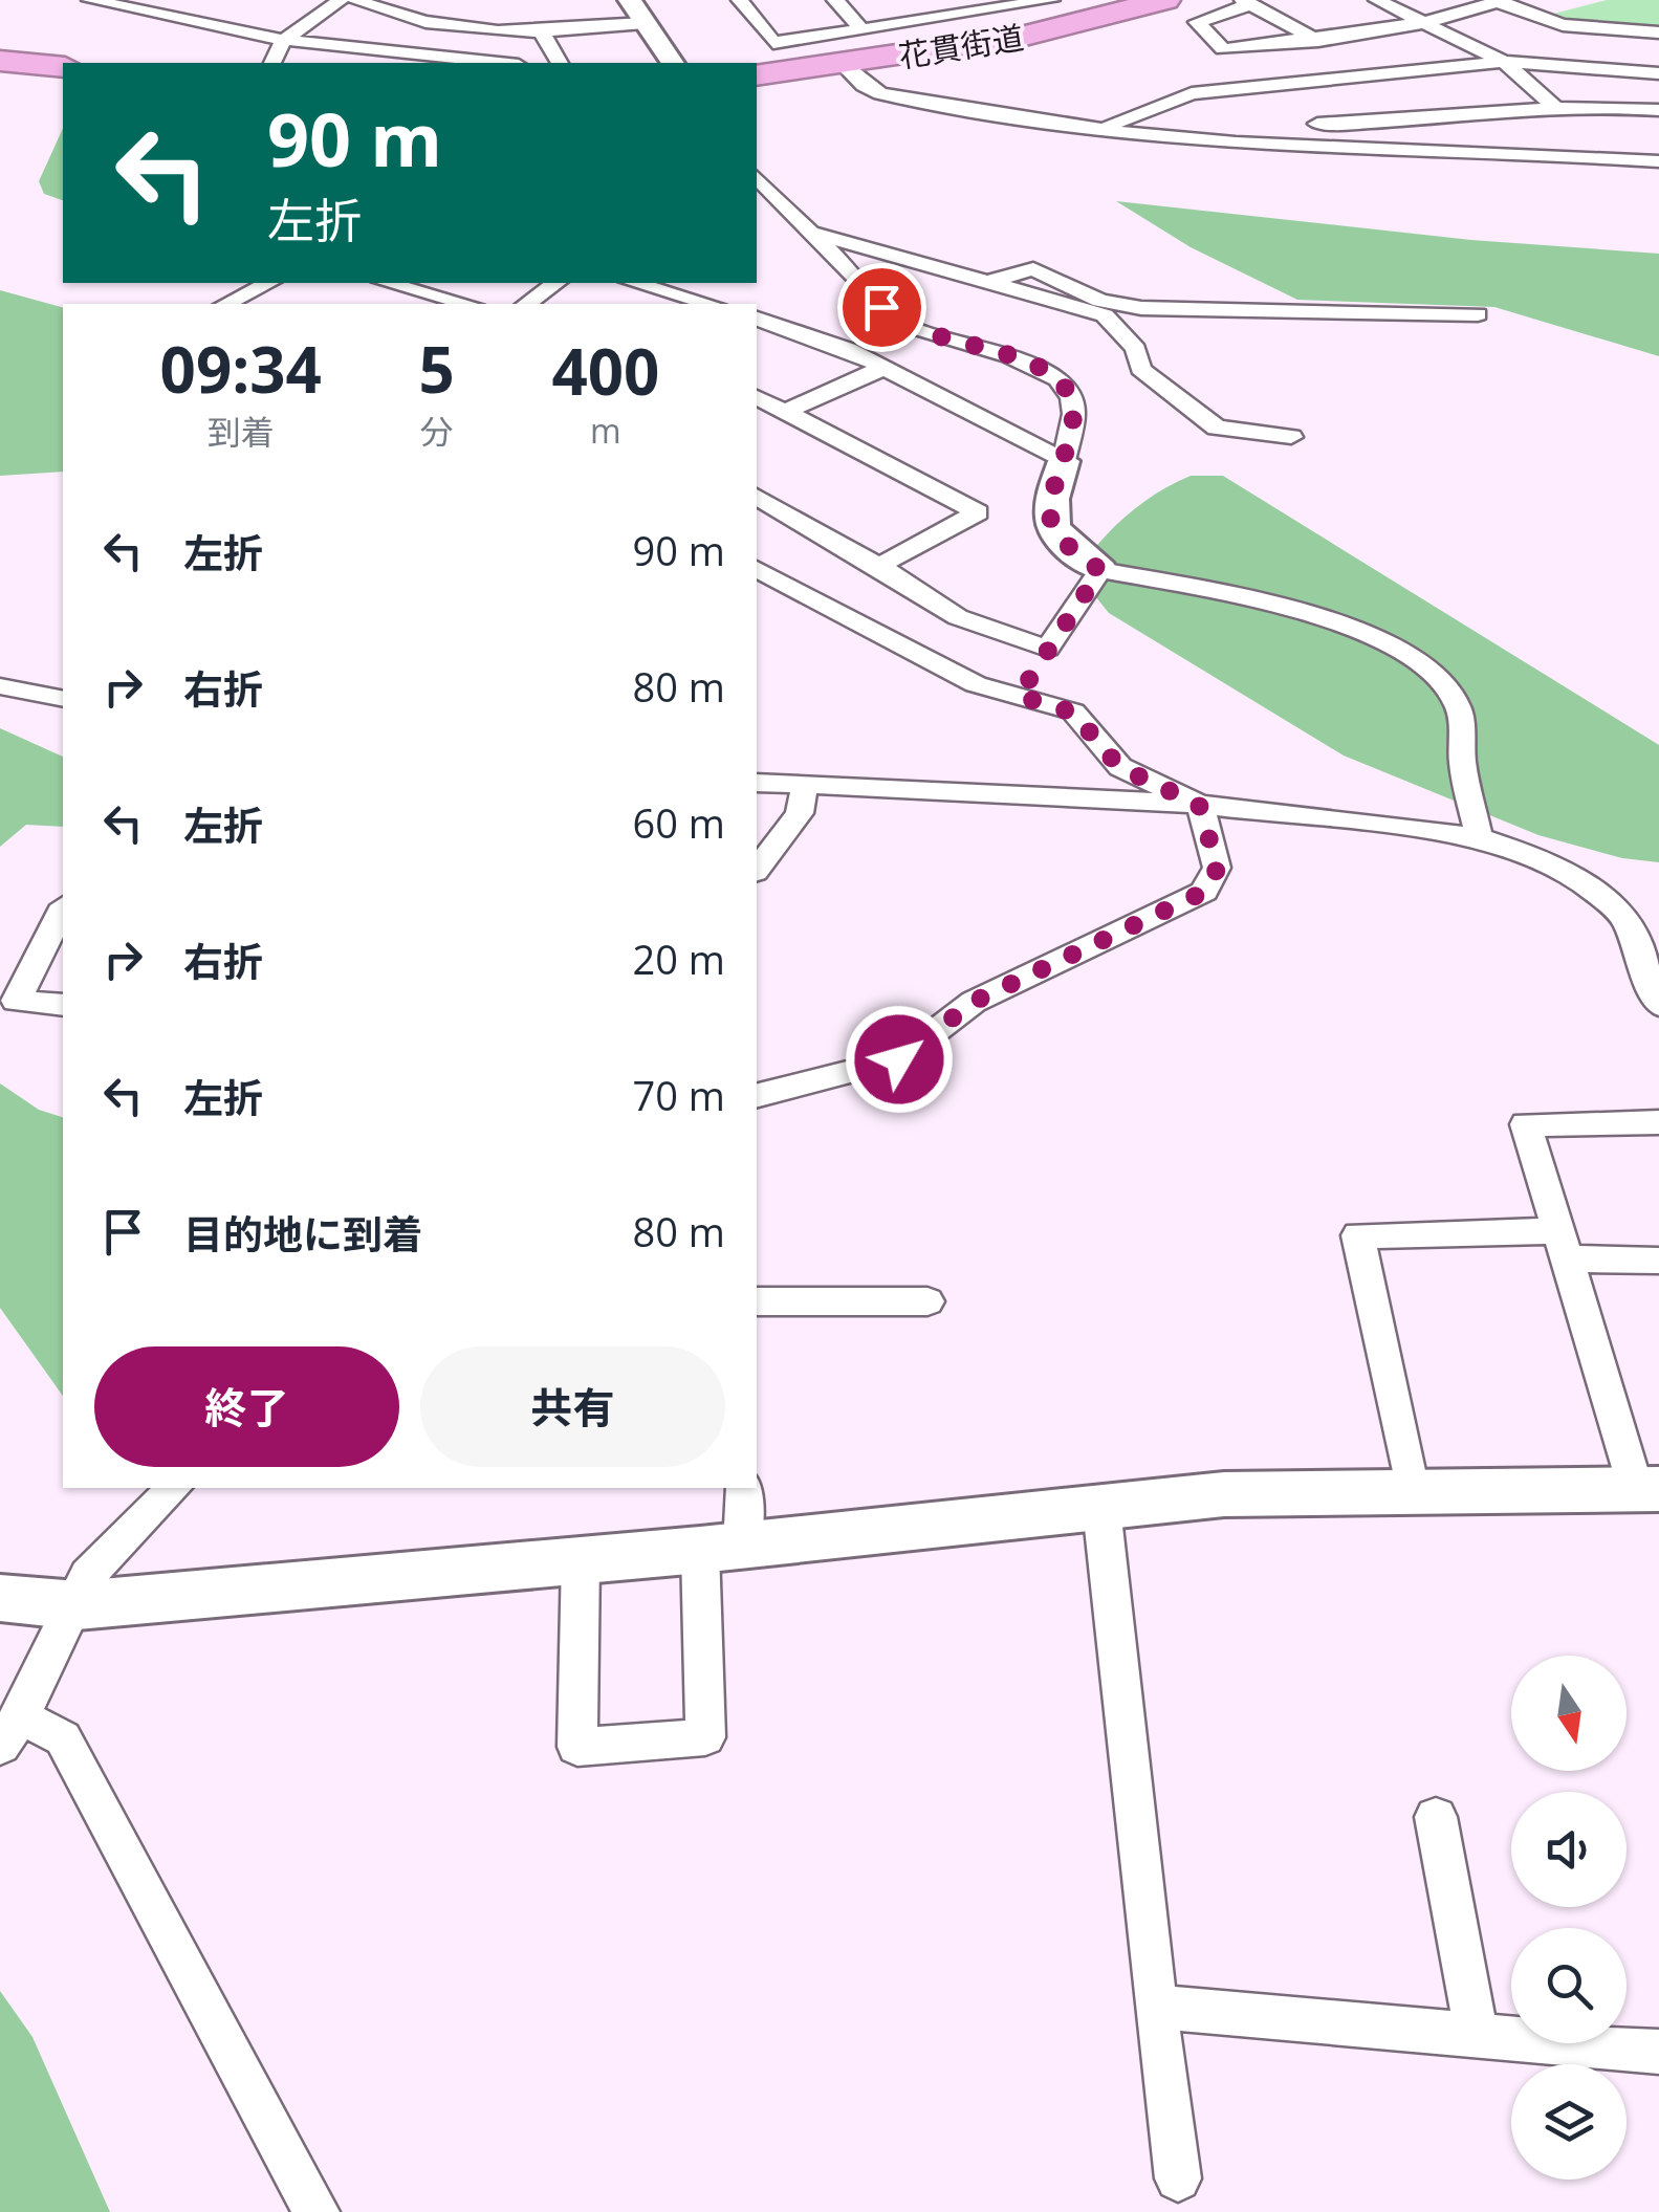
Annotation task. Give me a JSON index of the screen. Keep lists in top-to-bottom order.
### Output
{
  "streets": {
    "highway": ["花貫街道"]
  },
  "north": "bottom",
  "page": {
    "turn": ["90 m", "左折"],
    "eta": [
      "09:34",
      "到着",
      "5",
      "分",
      "400",
      "m"
    ],
    "list": [
      {
        "name": "左折",
        "value": "90 m"
      },
      {
        "name": "右折",
        "value": "80 m"
      },
      {
        "name": "左折",
        "value": "60 m"
      },
      {
        "name": "右折",
        "value": "20 m"
      },
      {
        "name": "左折",
        "value": "70 m"
      },
      {
        "name": "目的地に到着",
        "value": "80 m"
      }
    ],
    "buttons": ["終了", "共有"]
  }
}
